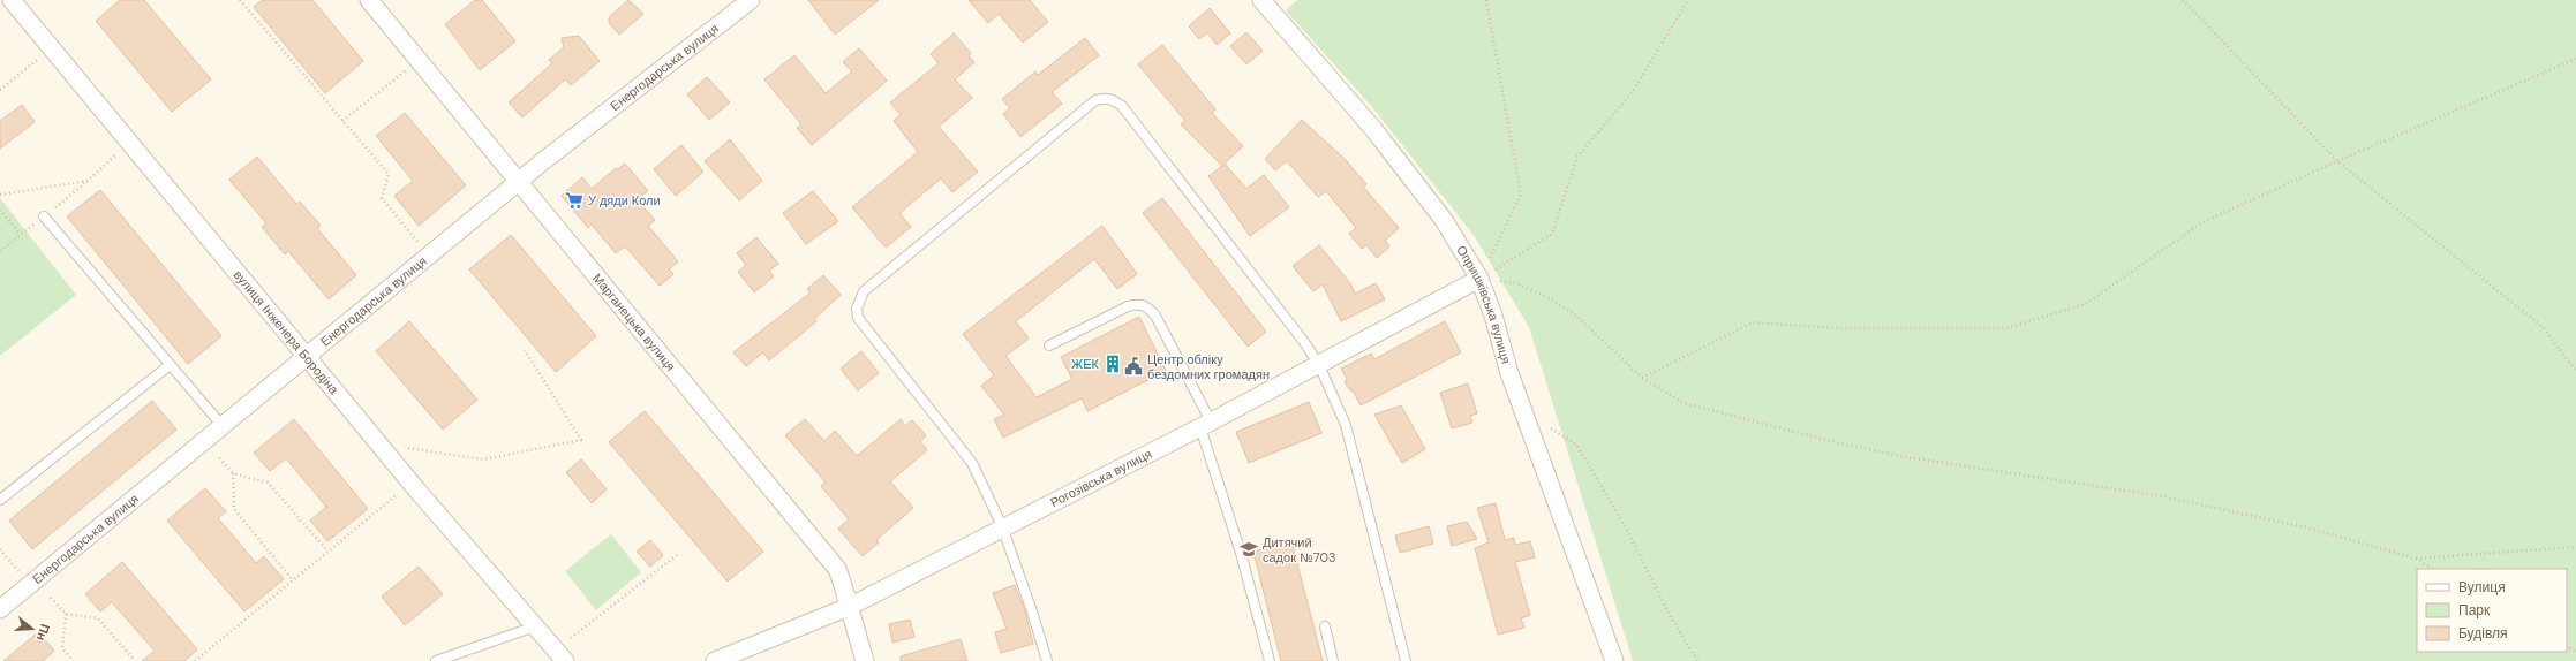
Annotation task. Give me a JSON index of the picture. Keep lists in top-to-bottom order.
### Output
{
  "streets": {
    "street": [
      "Енергодарська вулиця",
      "Опришківська вулиця",
      "Марганецька вулиця",
      "вулиця Інженера Бородіна",
      "Рогозівська вулиця"
    ]
  },
  "crossings": [
    ["Енергодарська вулиця", "Марганецька вулиця"],
    ["Енергодарська вулиця", "вулиця Інженера Бородіна"],
    ["Опришківська вулиця", "Рогозівська вулиця"],
    ["Марганецька вулиця", "Рогозівська вулиця"]
  ],
  "places": {
    "supermarket": ["У дяди Коли"],
    "building": ["ЖЕК"],
    "public building": ["Центр обліку бездомних громадян"],
    "school or university": ["Дитячий садок №703"]
  },
  "legend": ["Вулиця", "Парк", "Будівля"],
  "north": "right"
}
